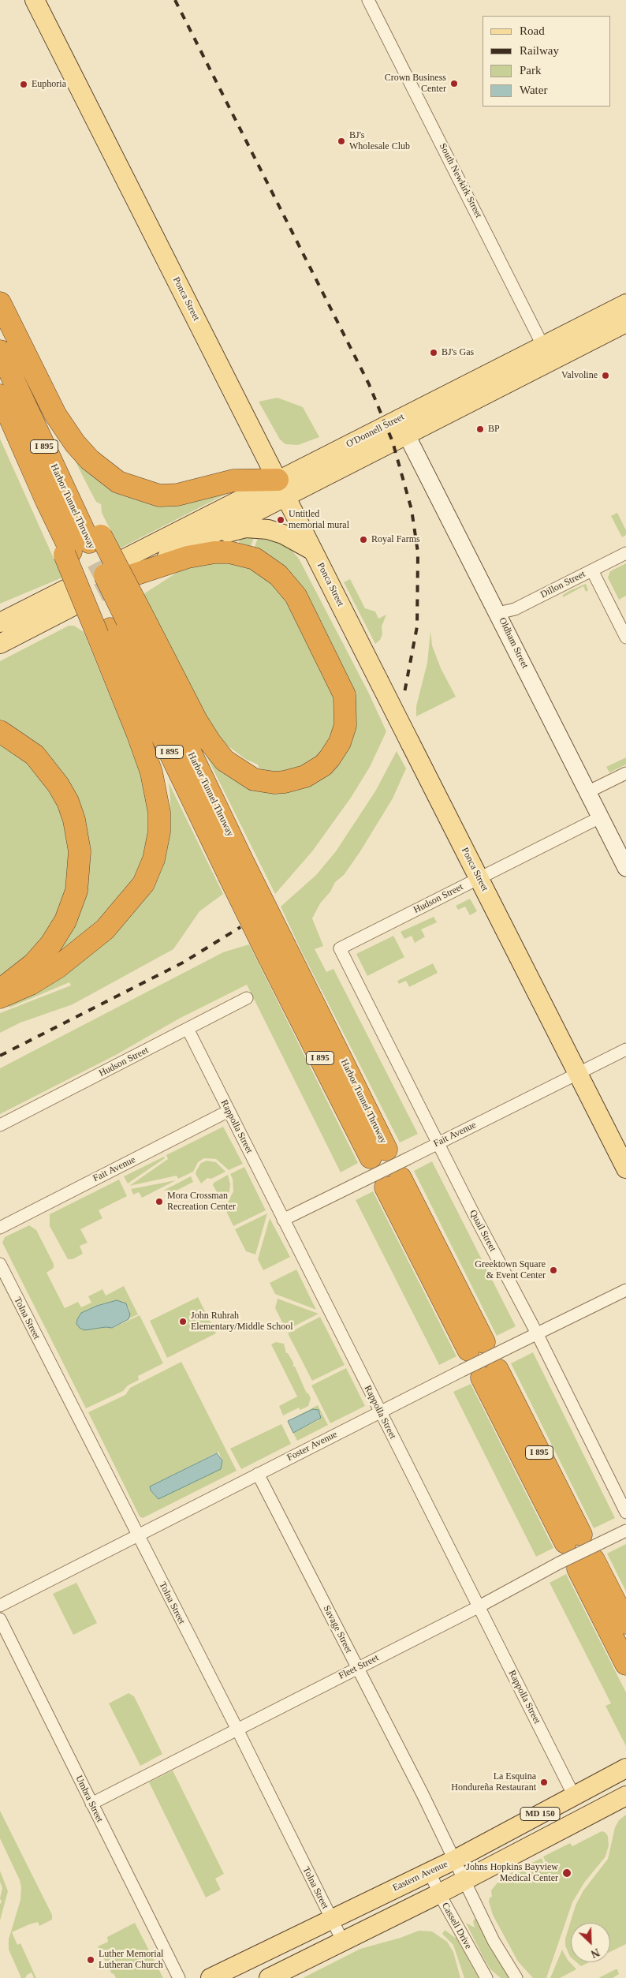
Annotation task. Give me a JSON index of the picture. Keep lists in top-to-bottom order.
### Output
{
  "streets": {
    "highway": ["I 895", "Harbor Tunnel Thruway"],
    "main road": [
      "Ponca Street",
      "O'Donnell Street",
      "MD 150",
      "Eastern Avenue"
    ],
    "street": [
      "South Newkirk Street",
      "Dillon Street",
      "Oldham Street",
      "Hudson Street",
      "Rappolla Street",
      "Fait Avenue",
      "Quail Street",
      "Tolna Street",
      "Foster Avenue",
      "Savage Street",
      "Fleet Street",
      "Umbra Street",
      "Cassell Drive"
    ]
  },
  "crossings": [
    ["South Newkirk Street", "O'Donnell Street"],
    ["Ponca Street", "O'Donnell Street"],
    ["Ponca Street", "Hudson Street"],
    ["Ponca Street", "Fait Avenue"],
    ["O'Donnell Street", "Oldham Street"],
    ["Dillon Street", "Oldham Street"],
    ["Oldham Street", "Hudson Street"],
    ["Hudson Street", "Rappolla Street"],
    ["Hudson Street", "Quail Street"],
    ["Rappolla Street", "Fait Avenue"],
    ["Rappolla Street", "Foster Avenue"],
    ["Rappolla Street", "Fleet Street"],
    ["Rappolla Street", "Eastern Avenue"],
    ["Fait Avenue", "Quail Street"],
    ["Quail Street", "Foster Avenue"],
    ["Tolna Street", "Foster Avenue"],
    ["Tolna Street", "Fleet Street"],
    ["Tolna Street", "MD 150"],
    ["Tolna Street", "Eastern Avenue"],
    ["Foster Avenue", "Savage Street"],
    ["Savage Street", "Fleet Street"],
    ["Savage Street", "MD 150"],
    ["Savage Street", "Eastern Avenue"],
    ["Fleet Street", "Umbra Street"],
    ["MD 150", "Cassell Drive"],
    ["Eastern Avenue", "Cassell Drive"]
  ],
  "places": [
    "Crown Business Center",
    "Euphoria",
    "BJ's Wholesale Club",
    "BJ's Gas",
    "Valvoline",
    "BP",
    "Untitled memorial mural",
    "Royal Farms",
    "Mora Crossman Recreation Center",
    "Greektown Square & Event Center",
    "John Ruhrah Elementary/Middle School",
    "La Esquina Hondureña Restaurant",
    "Johns Hopkins Bayview Medical Center",
    "Luther Memorial Lutheran Church"
  ],
  "legend": [
    "Road",
    "Railway",
    "Park",
    "Water"
  ],
  "north": "bottom right"
}
